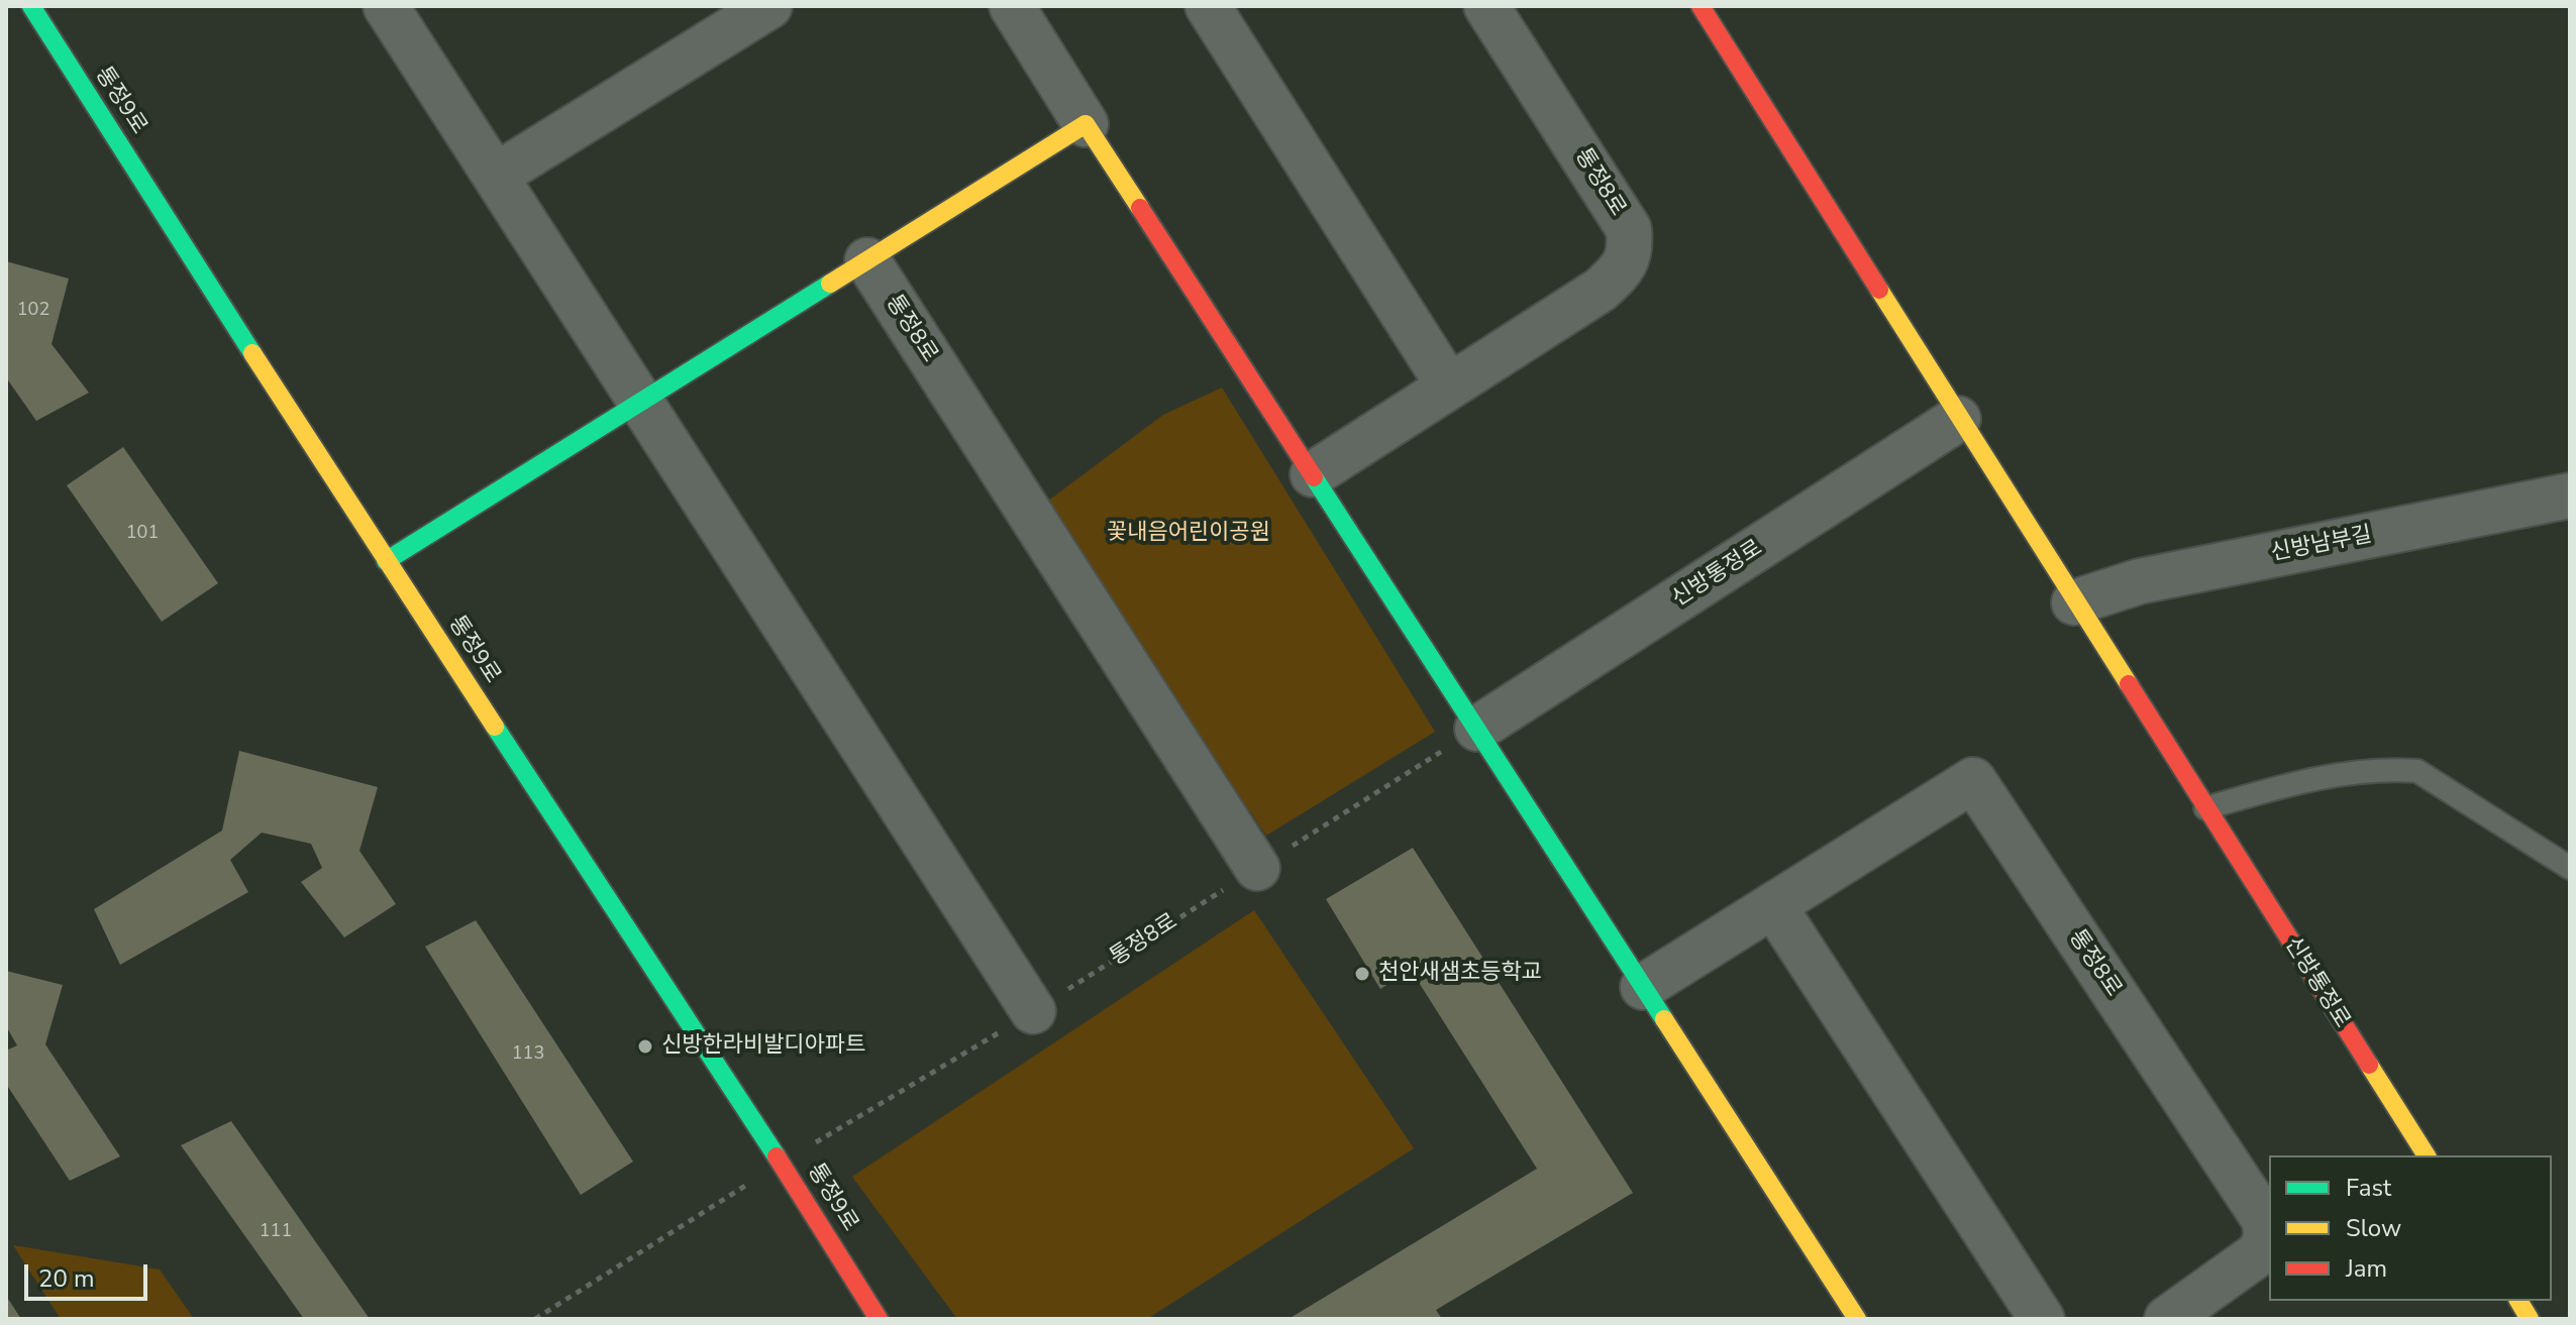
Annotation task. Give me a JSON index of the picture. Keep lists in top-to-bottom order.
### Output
{
  "streets": {
    "street": [
      "통정9로",
      "통정8로",
      "신방남부길",
      "신방통정로"
    ]
  },
  "crossings": [
    ["신방남부길", "신방통정로"]
  ],
  "parks": ["꽃내음어린이공원"],
  "places": ["천안새샘초등학교", "신방한라비발디아파트"],
  "house_numbers": [
    "102",
    "101",
    "113",
    "111"
  ],
  "legend": ["Fast", "Slow", "Jam"],
  "scale_bar": "20 m"
}
